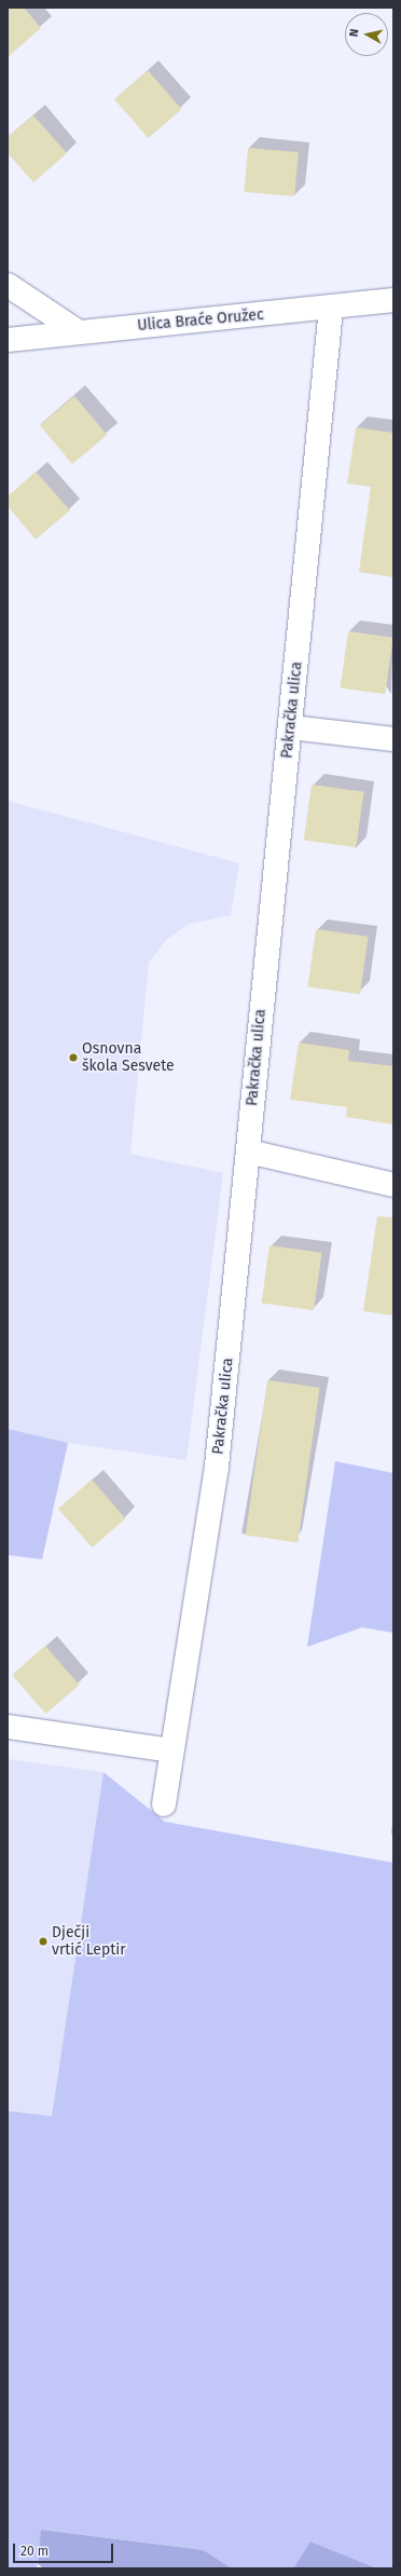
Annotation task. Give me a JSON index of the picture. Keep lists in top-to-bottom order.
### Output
{
  "streets": {
    "street": ["Ulica Braće Oružec", "Pakračka ulica"]
  },
  "crossings": [
    ["Ulica Braće Oružec", "Pakračka ulica"]
  ],
  "places": ["Osnovna škola Sesvete", "Dječji vrtić Leptir"],
  "scale_bar": "20 m",
  "north": "left"
}
